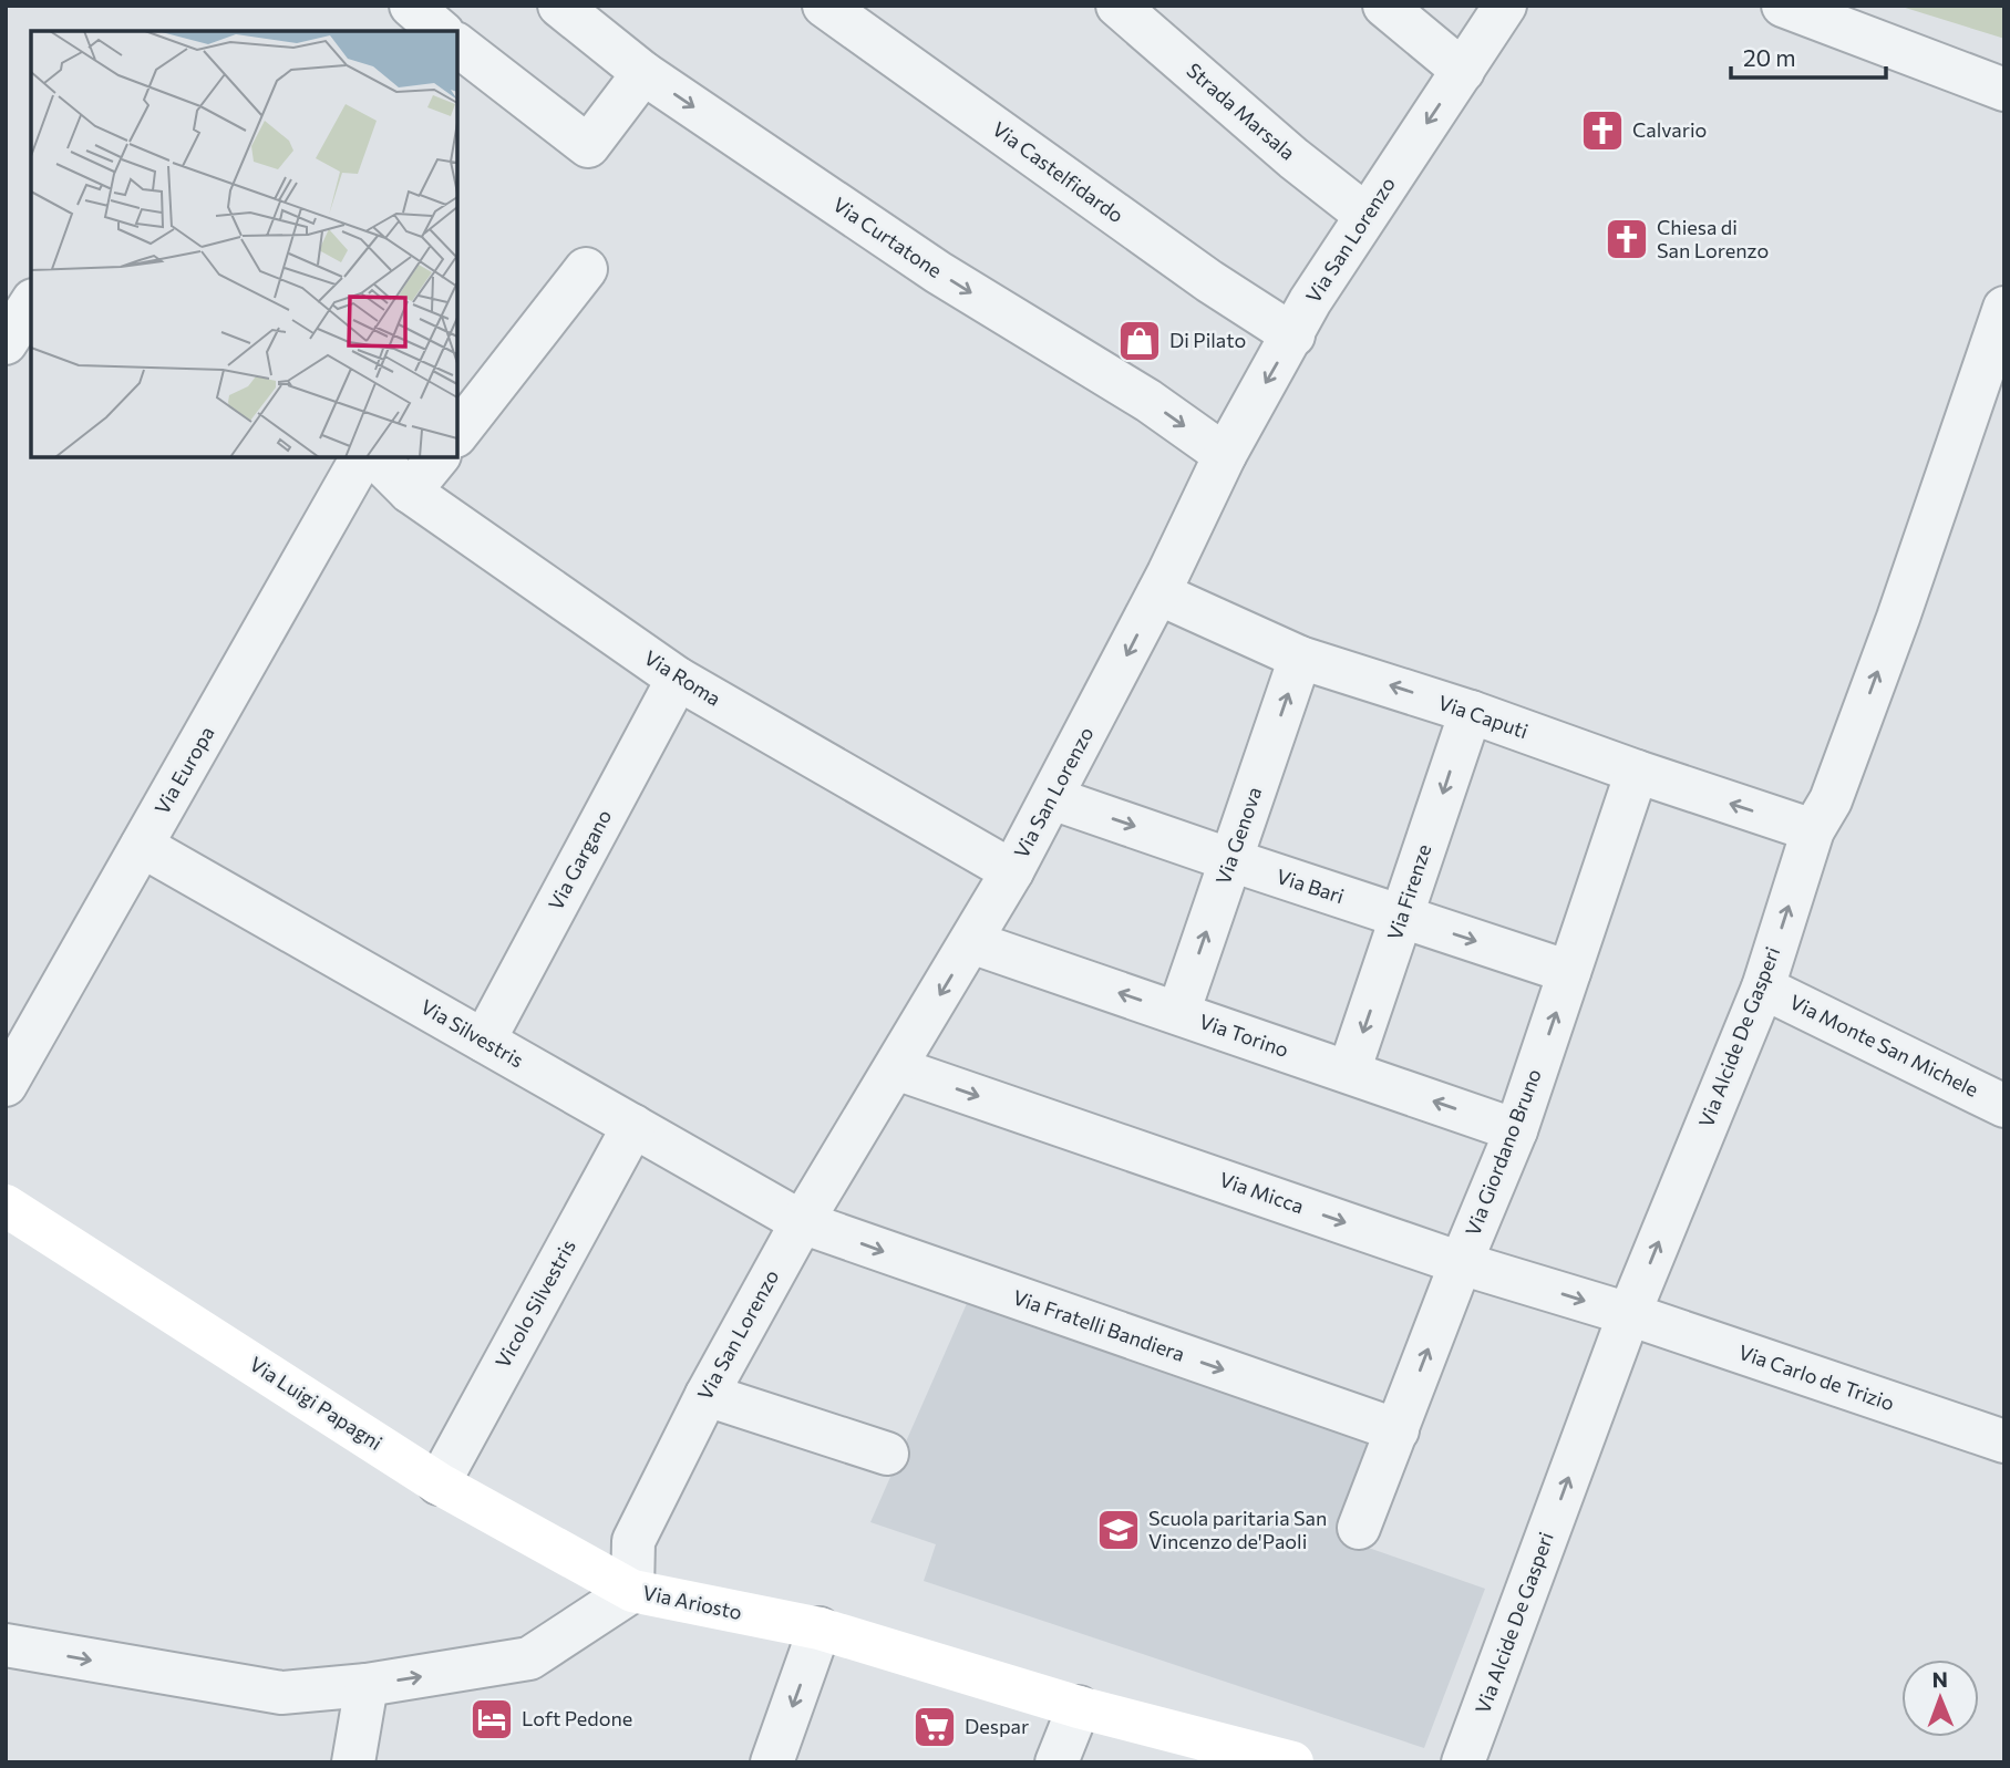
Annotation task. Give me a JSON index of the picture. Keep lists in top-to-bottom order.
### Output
{
  "streets": {
    "street": [
      "Strada Marsala",
      "Via Castelfidardo",
      "Via Curtatone",
      "Via San Lorenzo",
      "Via Roma",
      "Via Caputi",
      "Via Europa",
      "Via Genova",
      "Via Gargano",
      "Via Bari",
      "Via Firenze",
      "Via Silvestris",
      "Via Torino",
      "Via Alcide De Gasperi",
      "Via Monte San Michele",
      "Via Giordano Bruno",
      "Via Micca",
      "Vicolo Silvestris",
      "Via Fratelli Bandiera",
      "Via Carlo de Trizio",
      "Via Luigi Papagni",
      "Via Ariosto"
    ]
  },
  "crossings": [
    ["Strada Marsala", "Via San Lorenzo"],
    ["Via Castelfidardo", "Via San Lorenzo"],
    ["Via Curtatone", "Via San Lorenzo"],
    ["Via San Lorenzo", "Via Roma"],
    ["Via San Lorenzo", "Via Caputi"],
    ["Via San Lorenzo", "Via Bari"],
    ["Via San Lorenzo", "Via Silvestris"],
    ["Via San Lorenzo", "Via Torino"],
    ["Via San Lorenzo", "Via Micca"],
    ["Via San Lorenzo", "Via Fratelli Bandiera"],
    ["Via San Lorenzo", "Via Luigi Papagni"],
    ["Via San Lorenzo", "Via Ariosto"],
    ["Via Roma", "Via Gargano"],
    ["Via Caputi", "Via Genova"],
    ["Via Caputi", "Via Firenze"],
    ["Via Caputi", "Via Alcide De Gasperi"],
    ["Via Caputi", "Via Giordano Bruno"],
    ["Via Europa", "Via Silvestris"],
    ["Via Genova", "Via Bari"],
    ["Via Genova", "Via Torino"],
    ["Via Gargano", "Via Silvestris"],
    ["Via Bari", "Via Firenze"],
    ["Via Bari", "Via Giordano Bruno"],
    ["Via Firenze", "Via Torino"],
    ["Via Silvestris", "Vicolo Silvestris"],
    ["Via Silvestris", "Via Fratelli Bandiera"],
    ["Via Torino", "Via Giordano Bruno"],
    ["Via Alcide De Gasperi", "Via Monte San Michele"],
    ["Via Alcide De Gasperi", "Via Micca"],
    ["Via Alcide De Gasperi", "Via Carlo de Trizio"],
    ["Via Giordano Bruno", "Via Micca"],
    ["Via Giordano Bruno", "Via Fratelli Bandiera"],
    ["Via Micca", "Via Carlo de Trizio"],
    ["Vicolo Silvestris", "Via Luigi Papagni"],
    ["Via Luigi Papagni", "Via Ariosto"]
  ],
  "one_way": [
    "Via Curtatone",
    "Via San Lorenzo",
    "Via Caputi",
    "Via Genova",
    "Via Bari",
    "Via Firenze",
    "Via Torino",
    "Via Alcide De Gasperi",
    "Via Giordano Bruno",
    "Via Micca",
    "Via Fratelli Bandiera",
    "Via Ariosto"
  ],
  "places": {
    "church": ["Calvario", "Chiesa di San Lorenzo"],
    "shop": ["Di Pilato"],
    "school or university": ["Scuola paritaria San Vincenzo de'Paoli"],
    "hotel": ["Loft Pedone"],
    "supermarket": ["Despar"]
  },
  "scale_bar": "20 m",
  "north": "top"
}
